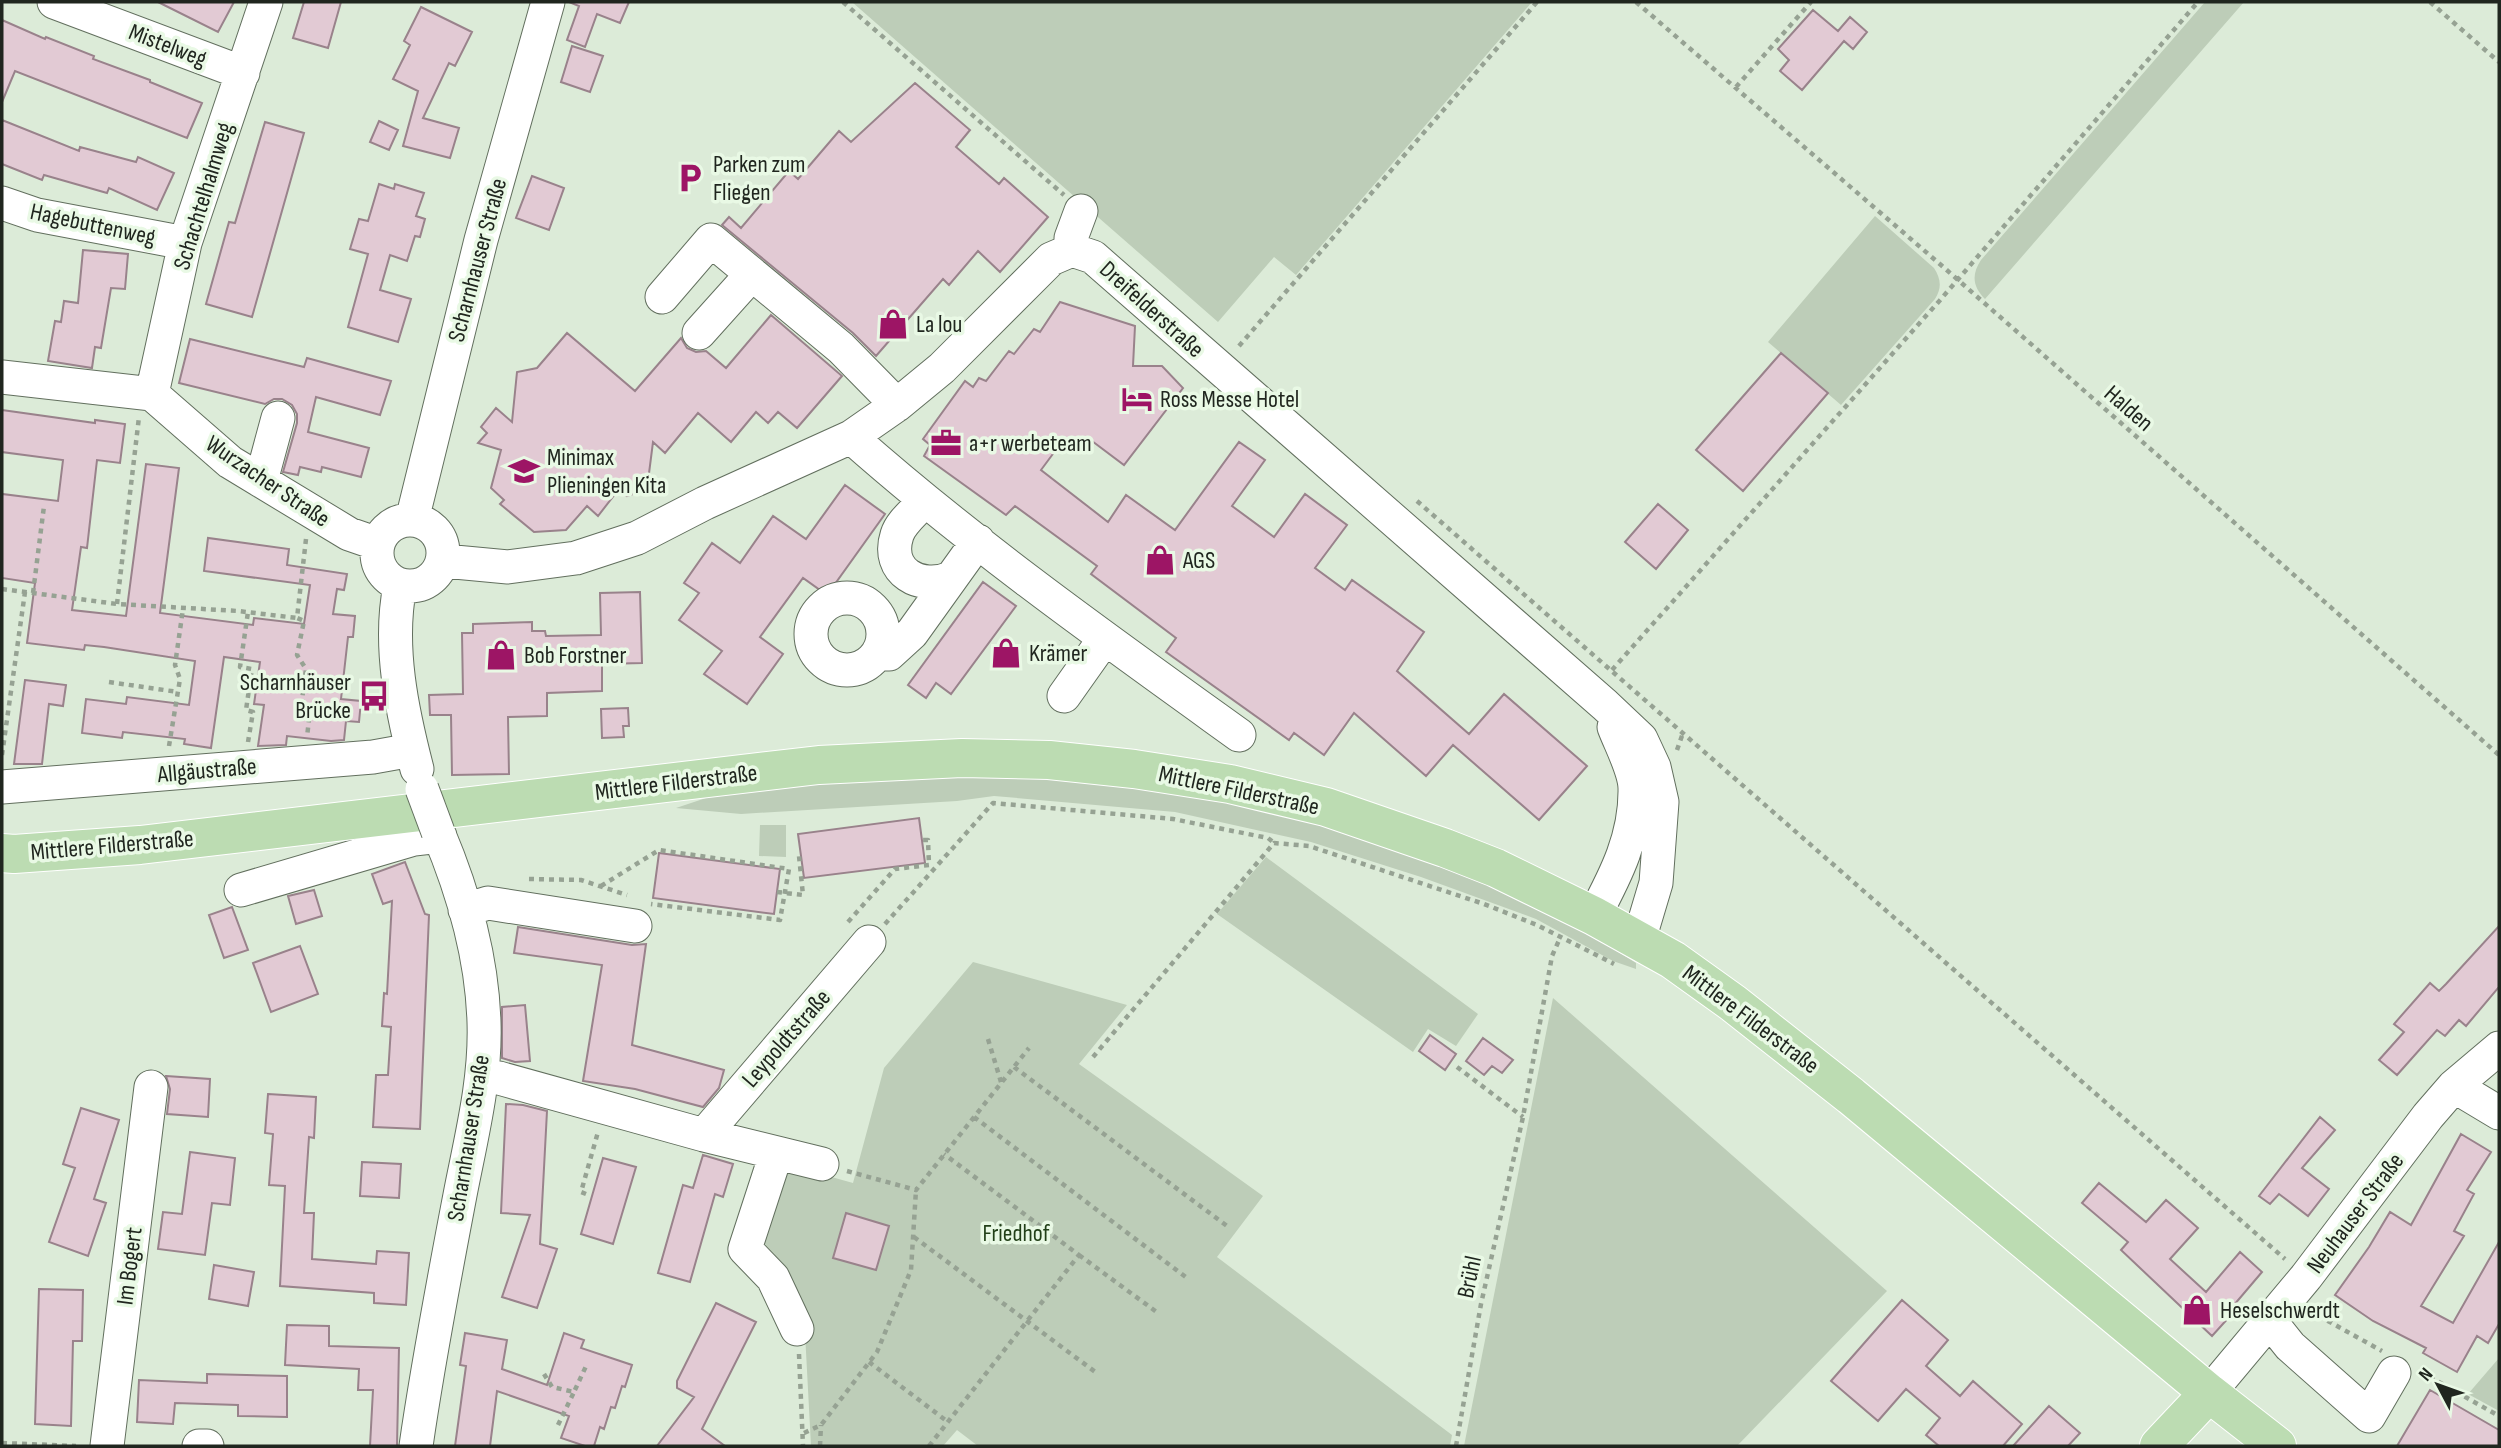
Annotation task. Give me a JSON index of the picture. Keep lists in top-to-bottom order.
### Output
{
  "streets": {
    "main road": ["Mittlere Filderstraße", "Neuhauser Straße"],
    "street": [
      "Mistelweg",
      "Schachtelhalmweg",
      "Hagebuttenweg",
      "Scharnhauser Straße",
      "Dreifelderstraße",
      "Wurzacher Straße",
      "Allgäustraße",
      "Leypoldtstraße",
      "Im Bogert"
    ],
    "path": ["Halden", "Brühl"]
  },
  "crossings": [
    ["Mistelweg", "Schachtelhalmweg"],
    ["Schachtelhalmweg", "Hagebuttenweg"],
    ["Schachtelhalmweg", "Wurzacher Straße"],
    ["Scharnhauser Straße", "Dreifelderstraße"],
    ["Scharnhauser Straße", "Wurzacher Straße"],
    ["Scharnhauser Straße", "Allgäustraße"],
    ["Dreifelderstraße", "Wurzacher Straße"],
    ["Dreifelderstraße", "Mittlere Filderstraße"],
    ["Mittlere Filderstraße", "Neuhauser Straße"]
  ],
  "parks": ["Friedhof"],
  "places": {
    "parking": ["Parken zum Fliegen"],
    "shop": [
      "La lou",
      "AGS",
      "Krämer",
      "Bob Forstner",
      "Heselschwerdt"
    ],
    "hotel": ["Ross Messe Hotel"],
    "office": ["a+r werbeteam"],
    "school or university": ["Minimax Plieningen Kita"],
    "bus stop": ["Scharnhäuser Brücke"]
  },
  "north": "top left"
}
